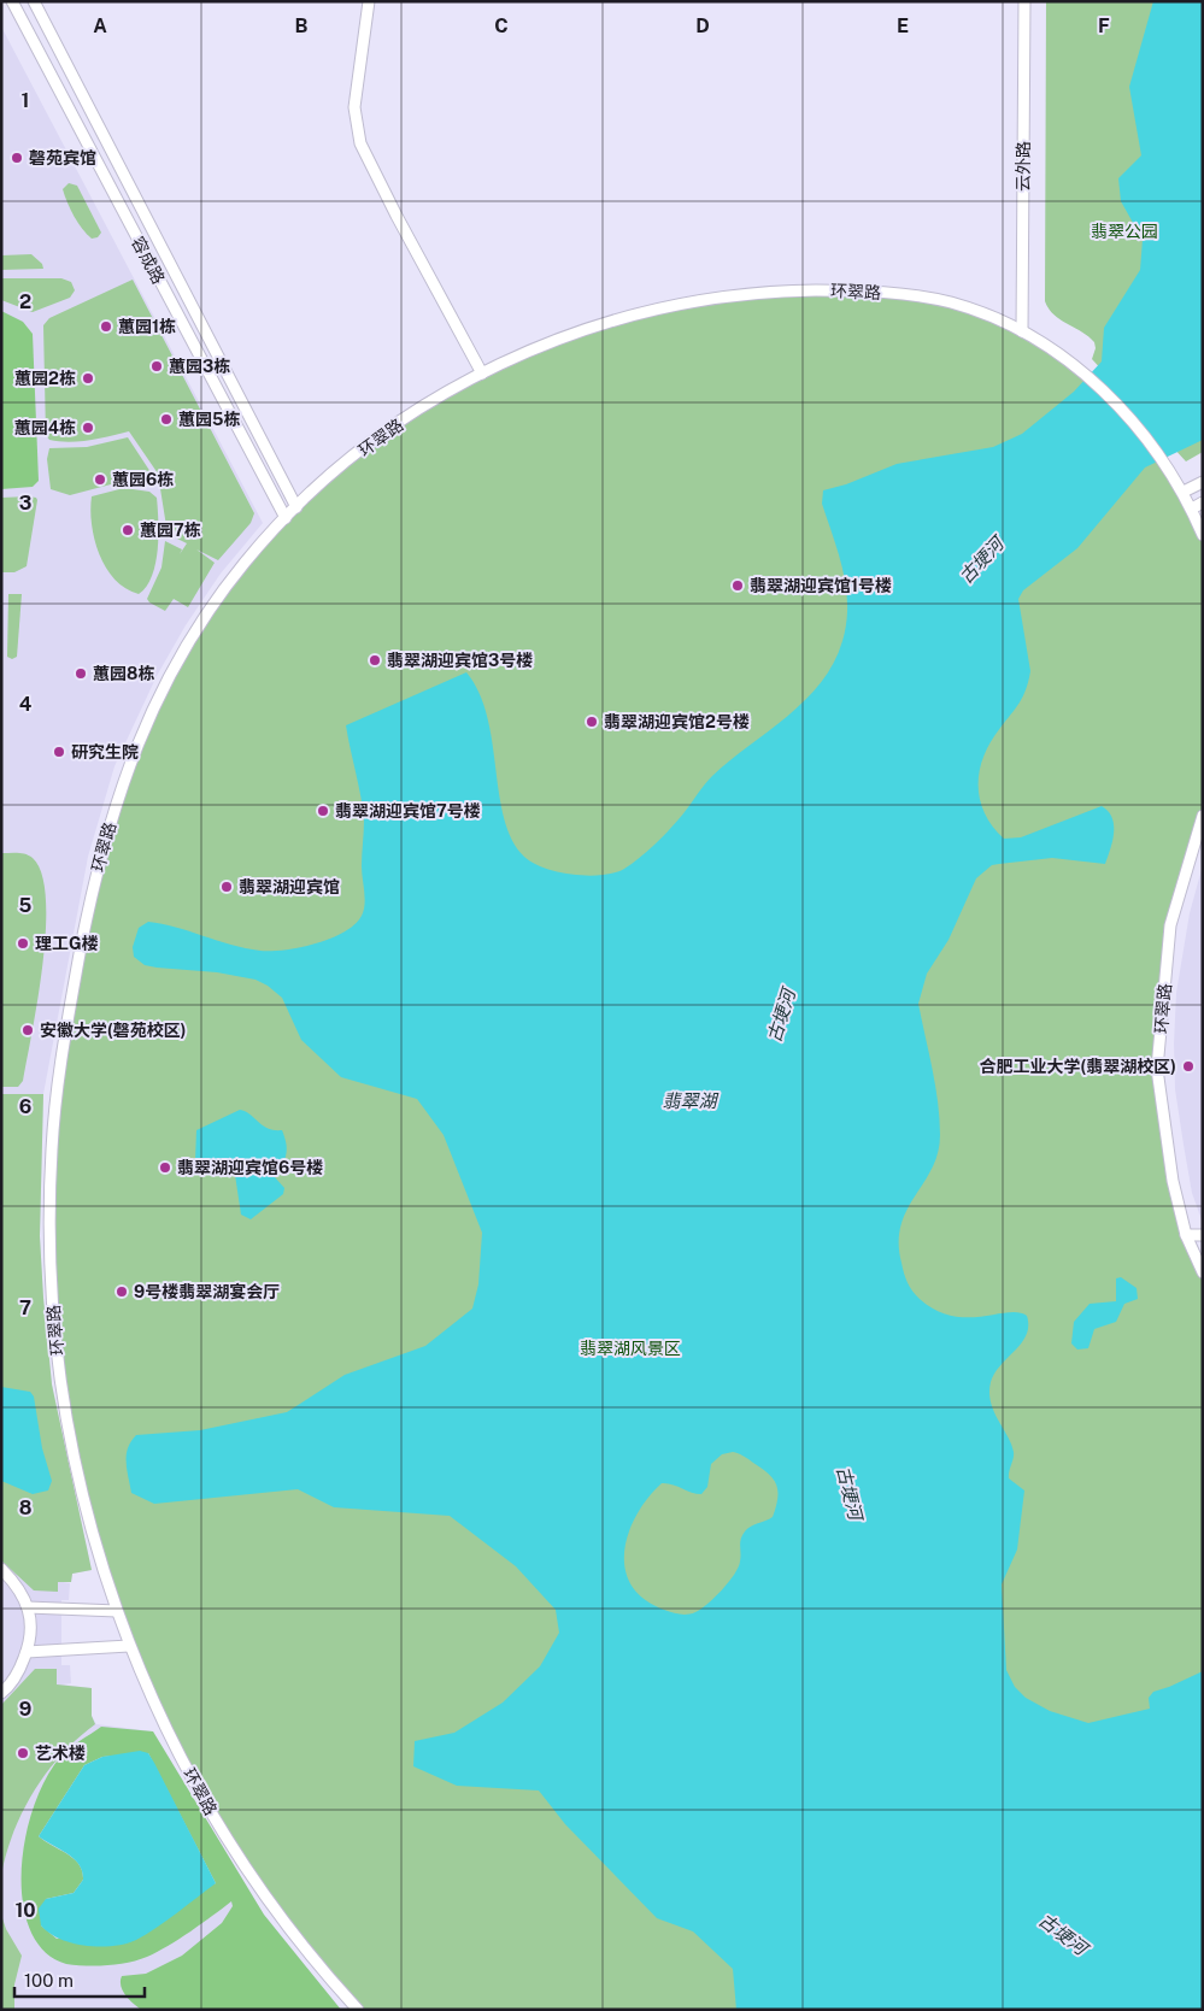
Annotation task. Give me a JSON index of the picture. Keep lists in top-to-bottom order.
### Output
{
  "streets": {
    "street": ["云外路", "容成路", "环翠路"]
  },
  "crossings": [
    ["云外路", "环翠路"],
    ["容成路", "环翠路"]
  ],
  "water": ["古埂河", "翡翠湖"],
  "parks": ["翡翠公园", "翡翠湖风景区"],
  "places": [
    "磬苑宾馆",
    "蕙园1栋",
    "蕙园3栋",
    "蕙园2栋",
    "蕙园5栋",
    "蕙园4栋",
    "蕙园6栋",
    "蕙园7栋",
    "翡翠湖迎宾馆1号楼",
    "翡翠湖迎宾馆3号楼",
    "蕙园8栋",
    "翡翠湖迎宾馆2号楼",
    "研究生院",
    "翡翠湖迎宾馆7号楼",
    "翡翠湖迎宾馆",
    "理工G楼",
    "安徽大学(磬苑校区)",
    "合肥工业大学(翡翠湖校区)",
    "翡翠湖迎宾馆6号楼",
    "9号楼翡翠湖宴会厅",
    "艺术楼"
  ],
  "scale_bar": "100 m",
  "grid": {
    "columns": [
      "A",
      "B",
      "C",
      "D",
      "E",
      "F"
    ],
    "rows": [
      "1",
      "2",
      "3",
      "4",
      "5",
      "6",
      "7",
      "8",
      "9",
      "10"
    ]
  }
}
